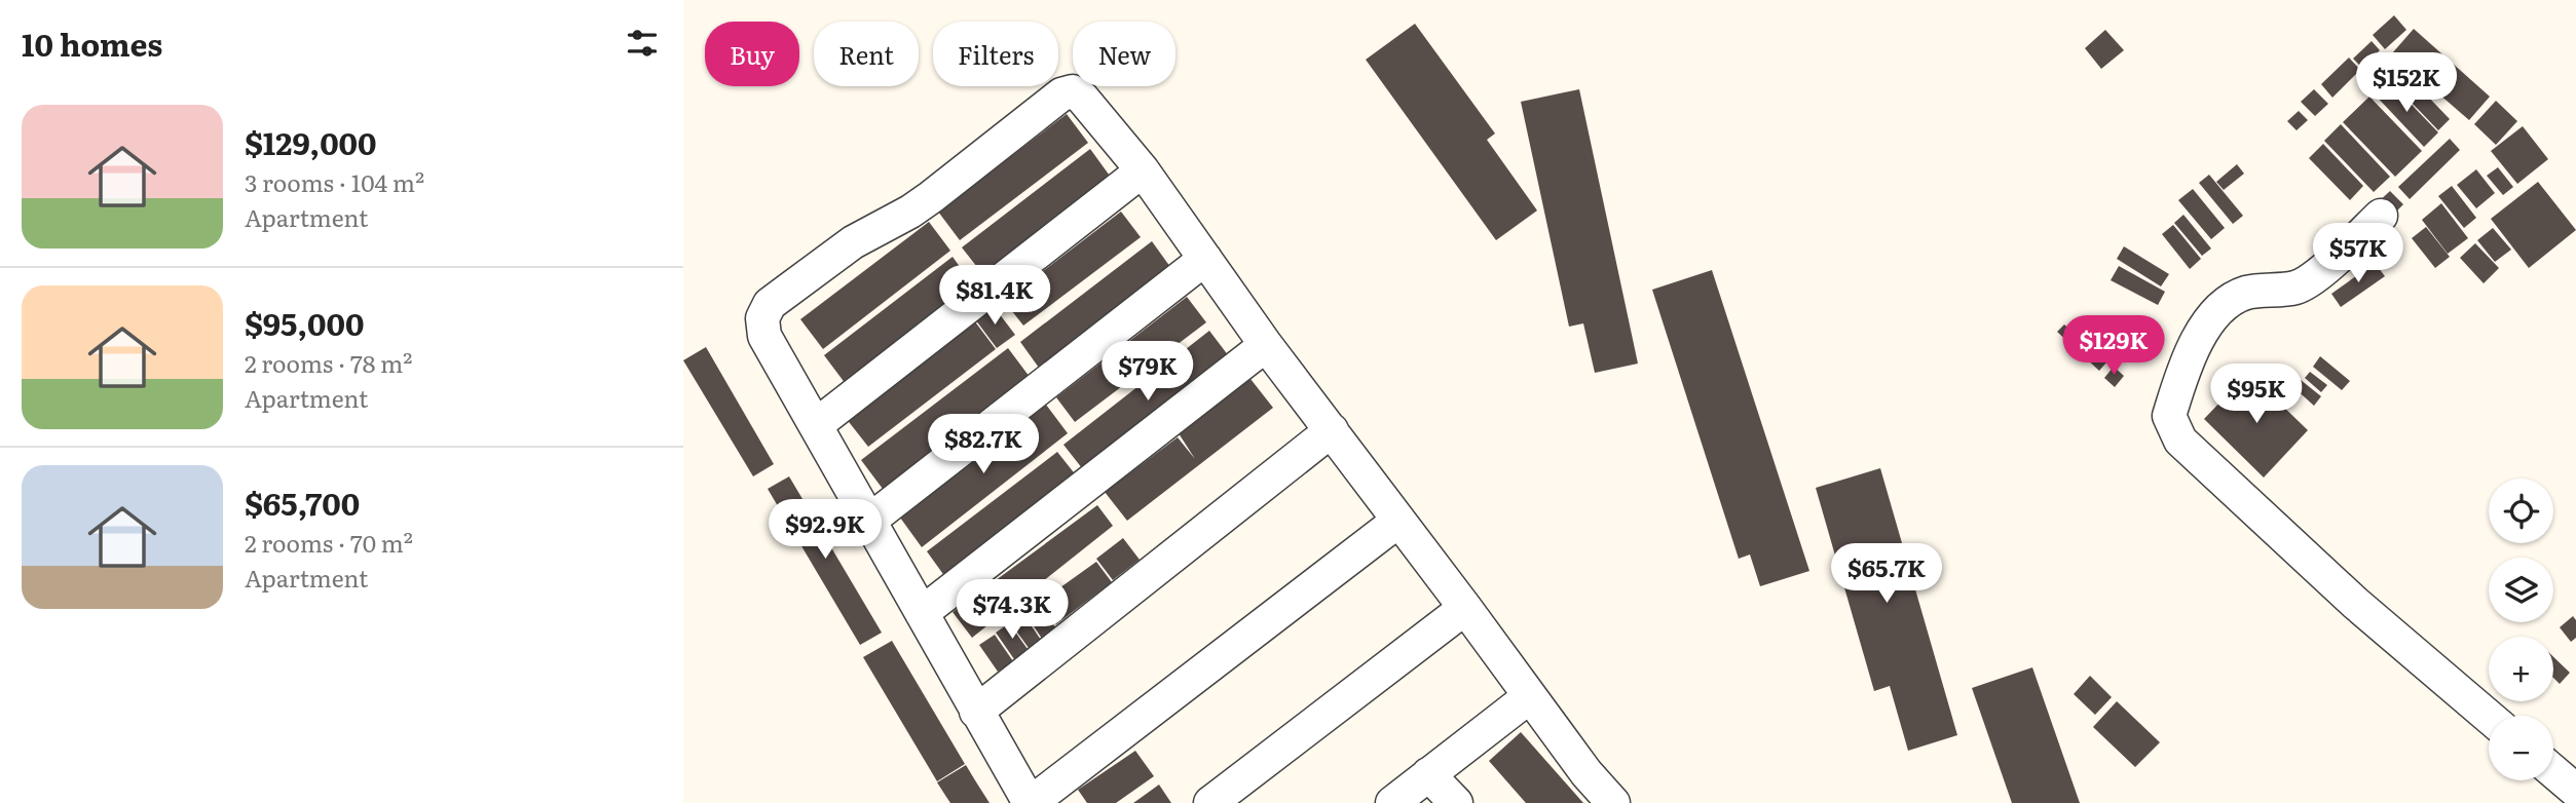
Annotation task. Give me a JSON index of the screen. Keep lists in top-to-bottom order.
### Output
{
  "page": {
    "heading": "10 homes",
    "chip": [
      "Buy",
      "Rent",
      "Filters",
      "New"
    ],
    "price": [
      "$152K",
      "$57K",
      "$81.4K",
      "$129K",
      "$79K",
      "$95K",
      "$82.7K",
      "$92.9K",
      "$65.7K",
      "$74.3K"
    ],
    "list": [
      {
        "name": "$129,000",
        "note": "3 rooms · 104 m² · Apartment"
      },
      {
        "name": "$95,000",
        "note": "2 rooms · 78 m² · Apartment"
      },
      {
        "name": "$65,700",
        "note": "2 rooms · 70 m² · Apartment"
      }
    ],
    "map_buttons": ["+", "−"]
  }
}
